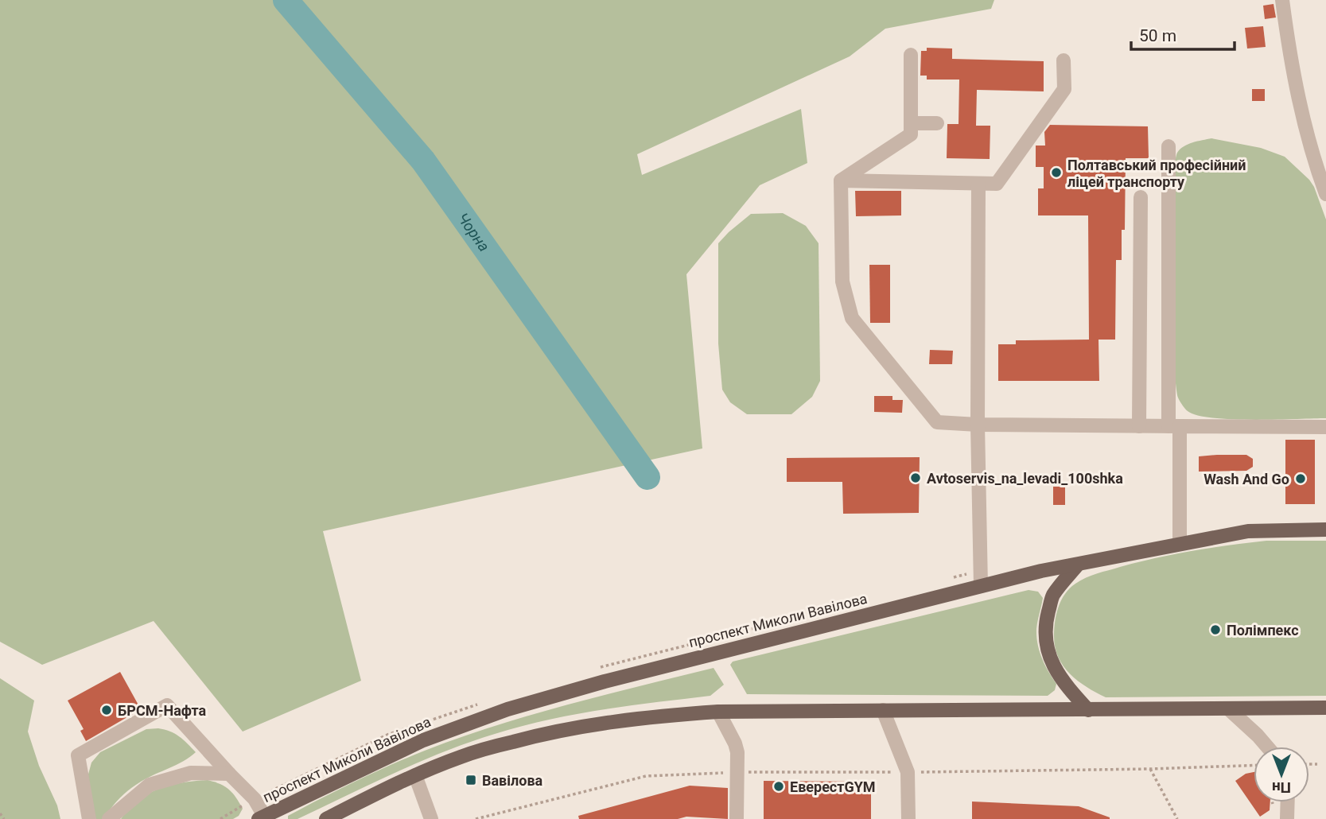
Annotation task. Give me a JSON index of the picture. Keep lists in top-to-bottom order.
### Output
{
  "streets": {
    "main road": ["проспект Миколи Вавілова"]
  },
  "water": ["Чорна"],
  "places": {
    "other": [
      "Полтавський професійний ліцей транспорту",
      "Avtoservis_na_levadi_100shka",
      "Wash And Go",
      "Полімпекс",
      "БРСМ-Нафта",
      "ЕверестGYM"
    ],
    "transit": ["Вавілова"]
  },
  "scale_bar": "50 m",
  "north": "bottom"
}
